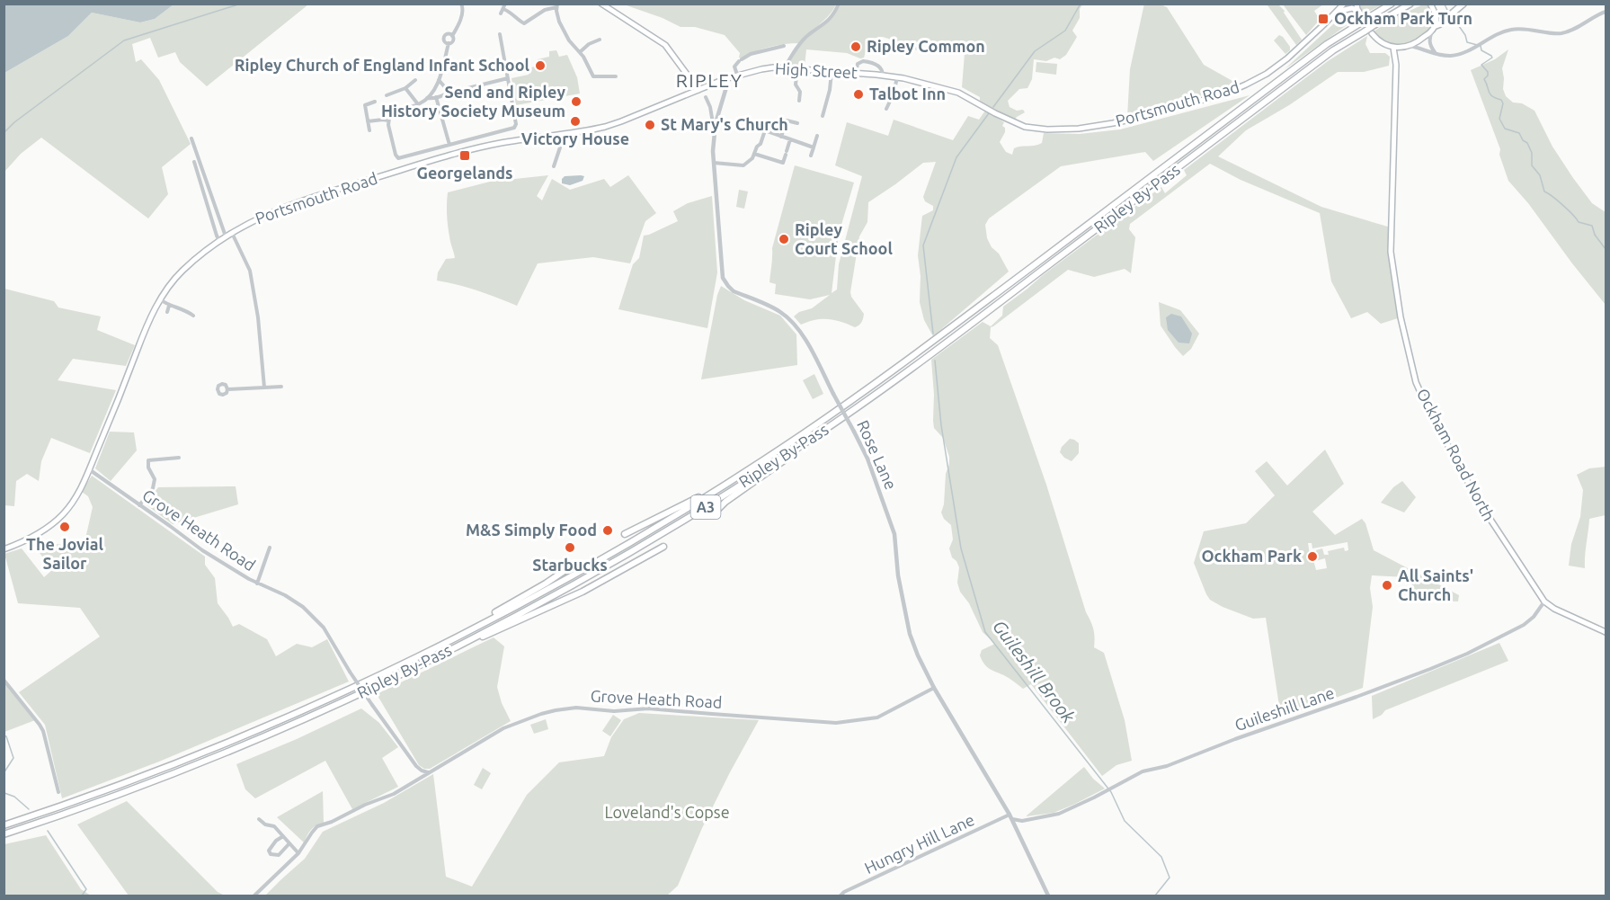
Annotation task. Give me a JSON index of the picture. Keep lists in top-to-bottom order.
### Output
{
  "streets": {
    "highway": ["Ripley By-Pass", "A3"],
    "main road": ["High Street", "Portsmouth Road", "Ockham Road North"],
    "street": [
      "Rose Lane",
      "Grove Heath Road",
      "Guileshill Lane",
      "Hungry Hill Lane"
    ]
  },
  "crossings": [
    ["High Street", "Portsmouth Road"],
    ["High Street", "Rose Lane"],
    ["Portsmouth Road", "Grove Heath Road"],
    ["Rose Lane", "Grove Heath Road"],
    ["Rose Lane", "Guileshill Lane"],
    ["Rose Lane", "Hungry Hill Lane"],
    ["Ockham Road North", "Guileshill Lane"],
    ["Guileshill Lane", "Hungry Hill Lane"]
  ],
  "districts": ["RIPLEY"],
  "water": ["Guileshill Brook"],
  "parks": ["Loveland's Copse"],
  "places": {
    "transit": ["Ockham Park Turn", "Georgelands"],
    "other": [
      "Ripley Common",
      "Ripley Church of England Infant School",
      "Talbot Inn",
      "Send and Ripley History Society Museum",
      "Victory House",
      "St Mary's Church",
      "Ripley Court School",
      "The Jovial Sailor",
      "M&S Simply Food",
      "Starbucks",
      "Ockham Park",
      "All Saints' Church"
    ]
  }
}
